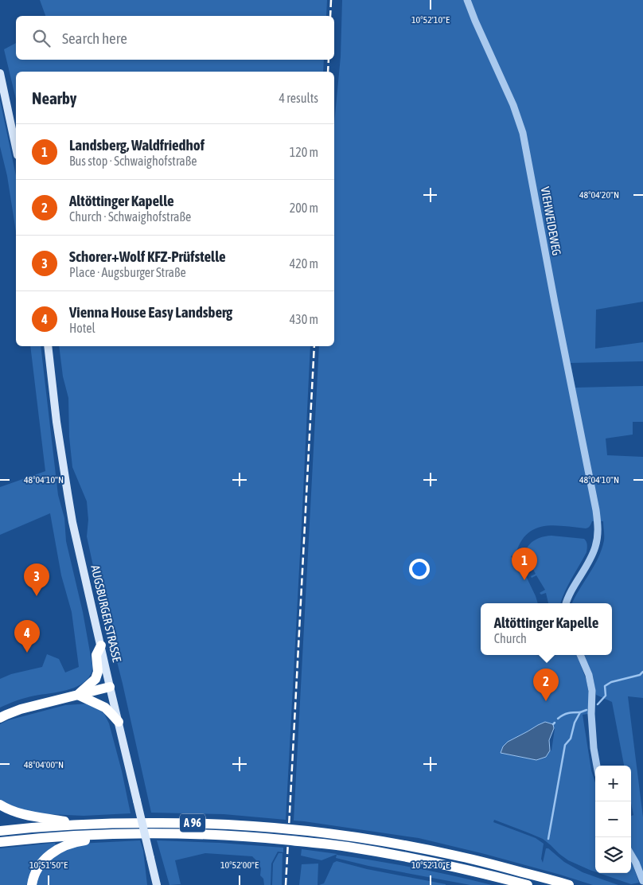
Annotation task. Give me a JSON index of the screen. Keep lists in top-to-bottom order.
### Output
{
  "streets": {
    "highway": ["A 96"],
    "main road": ["AUGSBURGER STRASSE"],
    "street": ["VIEHWEIDEWEG"]
  },
  "page": {
    "search": "Search here",
    "heading": ["Nearby", "4 results"],
    "list": [
      {
        "mark": "1",
        "name": "Landsberg, Waldfriedhof",
        "note": "Bus stop · Schwaighofstraße",
        "value": "120 m"
      },
      {
        "mark": "2",
        "name": "Altöttinger Kapelle",
        "note": "Church · Schwaighofstraße",
        "value": "200 m"
      },
      {
        "mark": "3",
        "name": "Schorer+Wolf KFZ-Prüfstelle",
        "note": "Place · Augsburger Straße",
        "value": "420 m"
      },
      {
        "mark": "4",
        "name": "Vienna House Easy Landsberg",
        "note": "Hotel",
        "value": "430 m"
      }
    ],
    "pins": [
      "1",
      "3",
      "4",
      "2"
    ],
    "popup": ["Altöttinger Kapelle", "Church"],
    "map_buttons": ["+", "−"]
  },
  "coordinates": [
    "10°52'10\"E",
    "48°04'20\"N",
    "48°04'10\"N",
    "48°04'00\"N",
    "10°51'50\"E",
    "10°52'00\"E"
  ]
}
